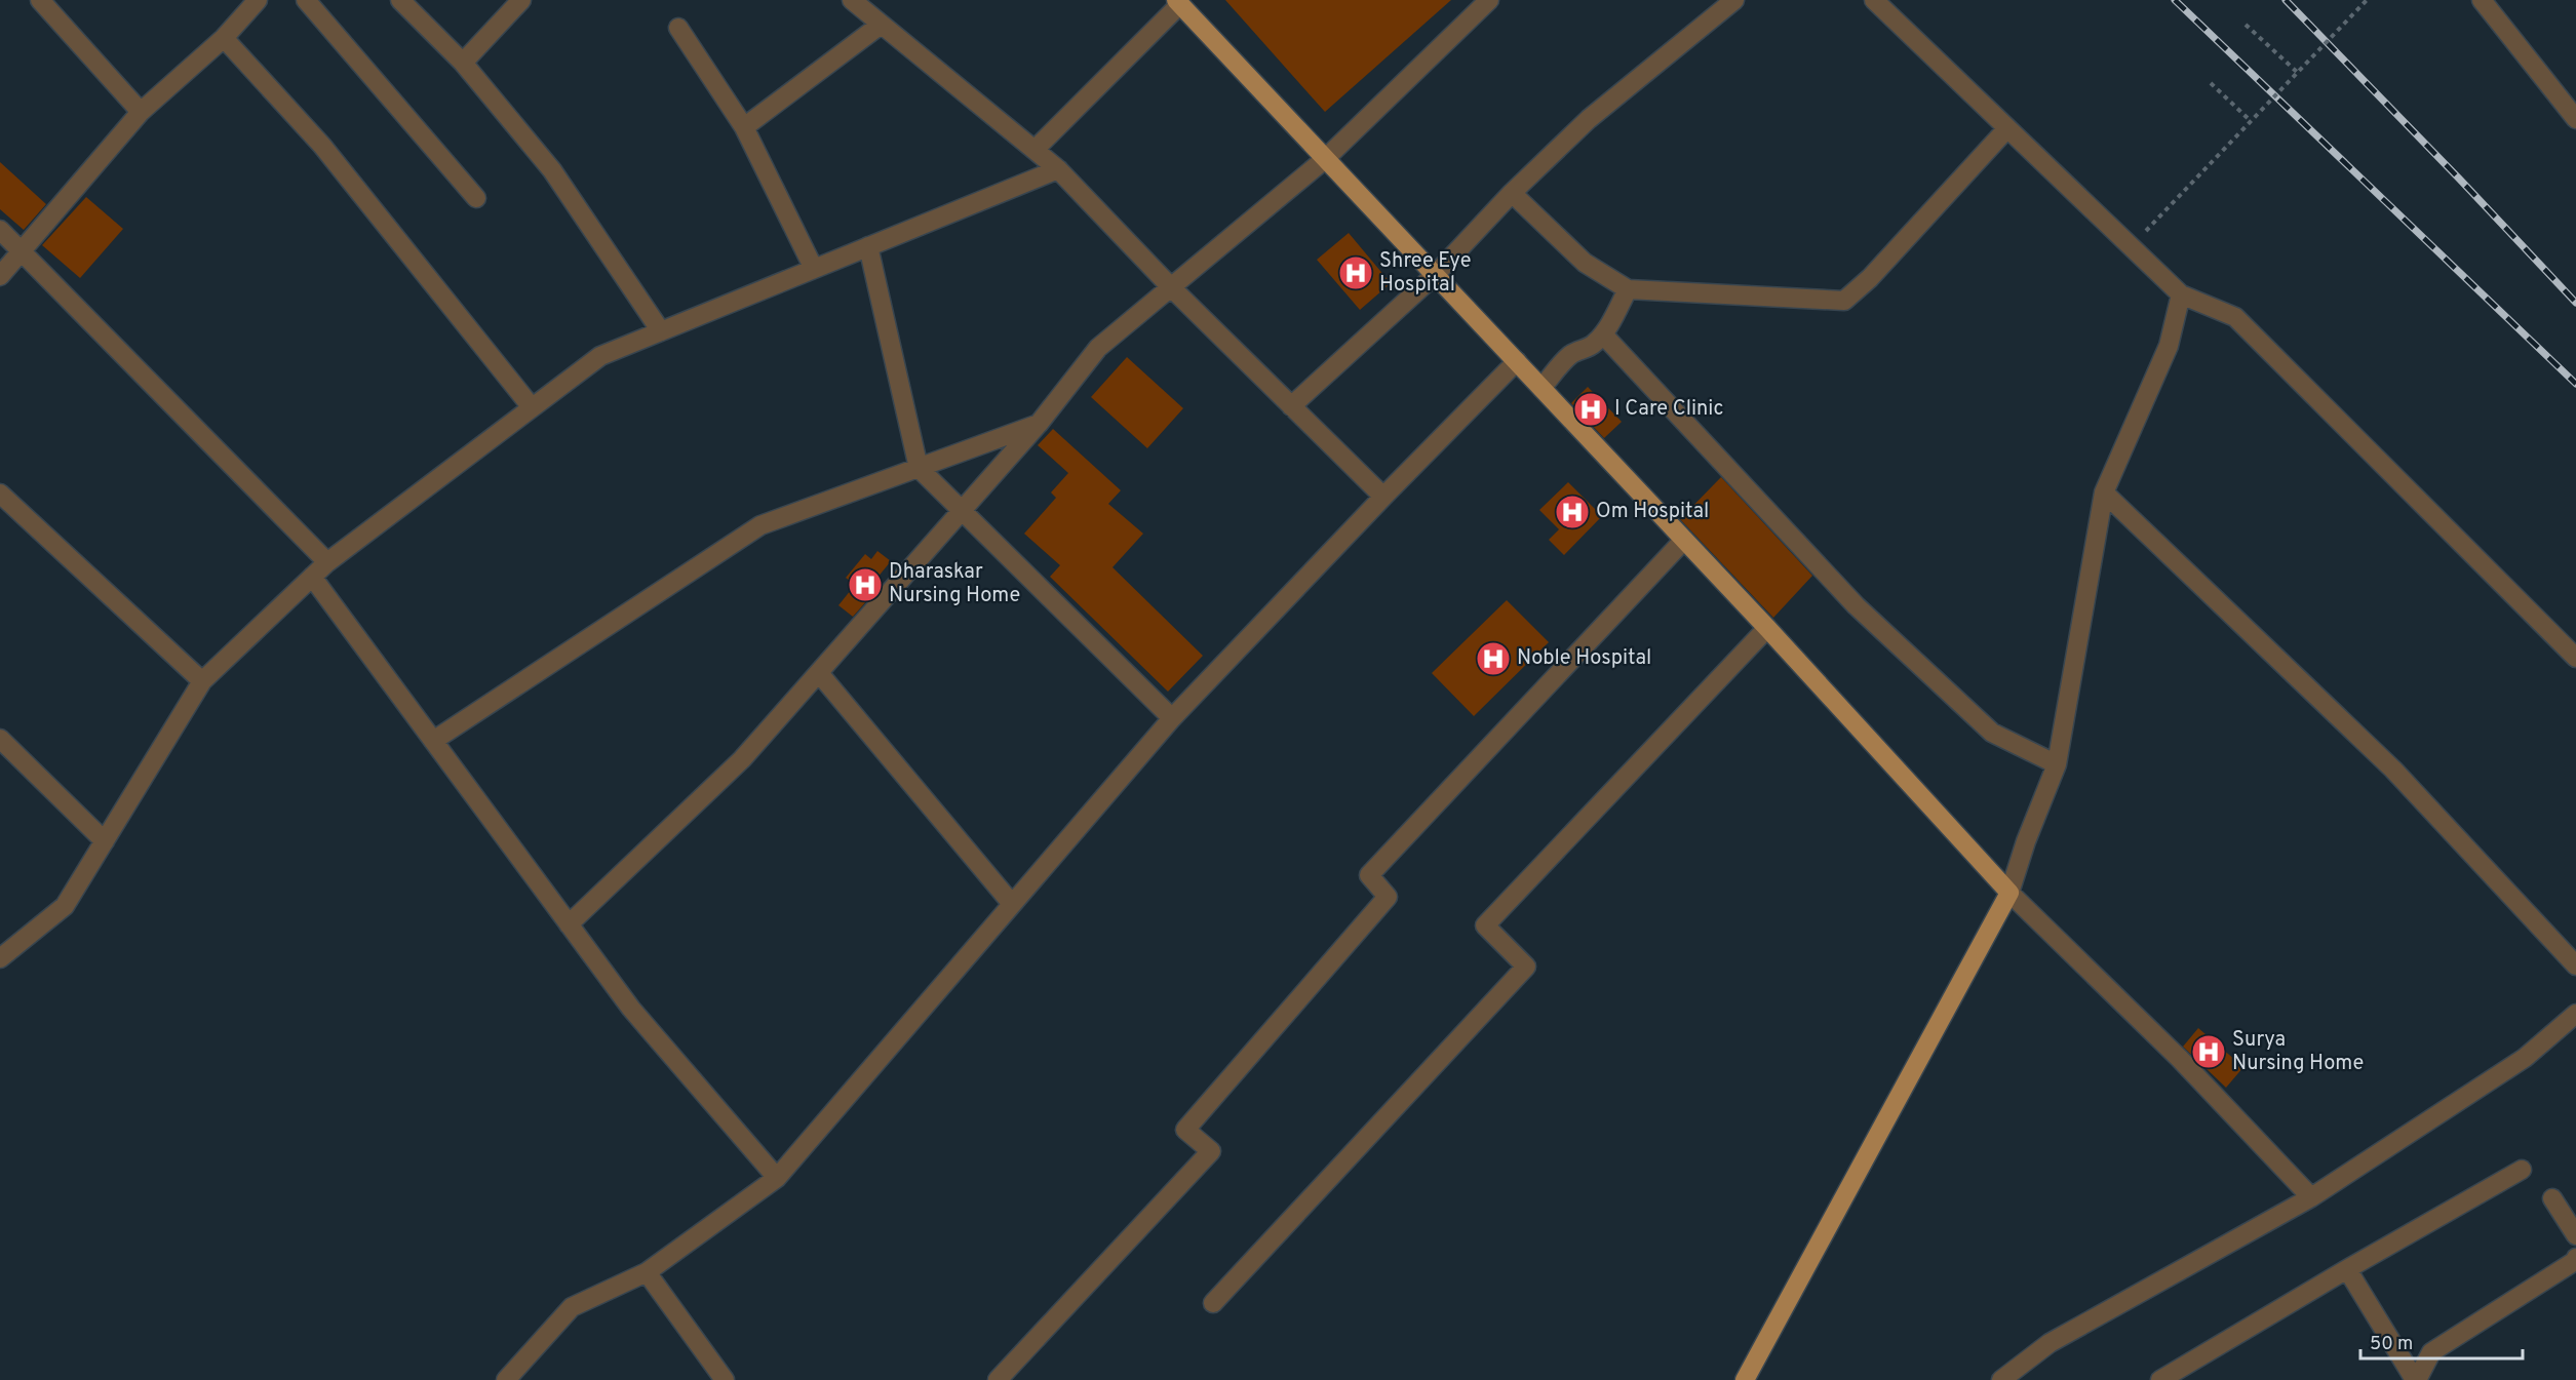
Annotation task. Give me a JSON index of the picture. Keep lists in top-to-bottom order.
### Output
{
  "places": {
    "hospital": [
      "Shree Eye Hospital",
      "I Care Clinic",
      "Om Hospital",
      "Dharaskar Nursing Home",
      "Noble Hospital",
      "Surya Nursing Home"
    ]
  },
  "scale_bar": "50 m"
}
